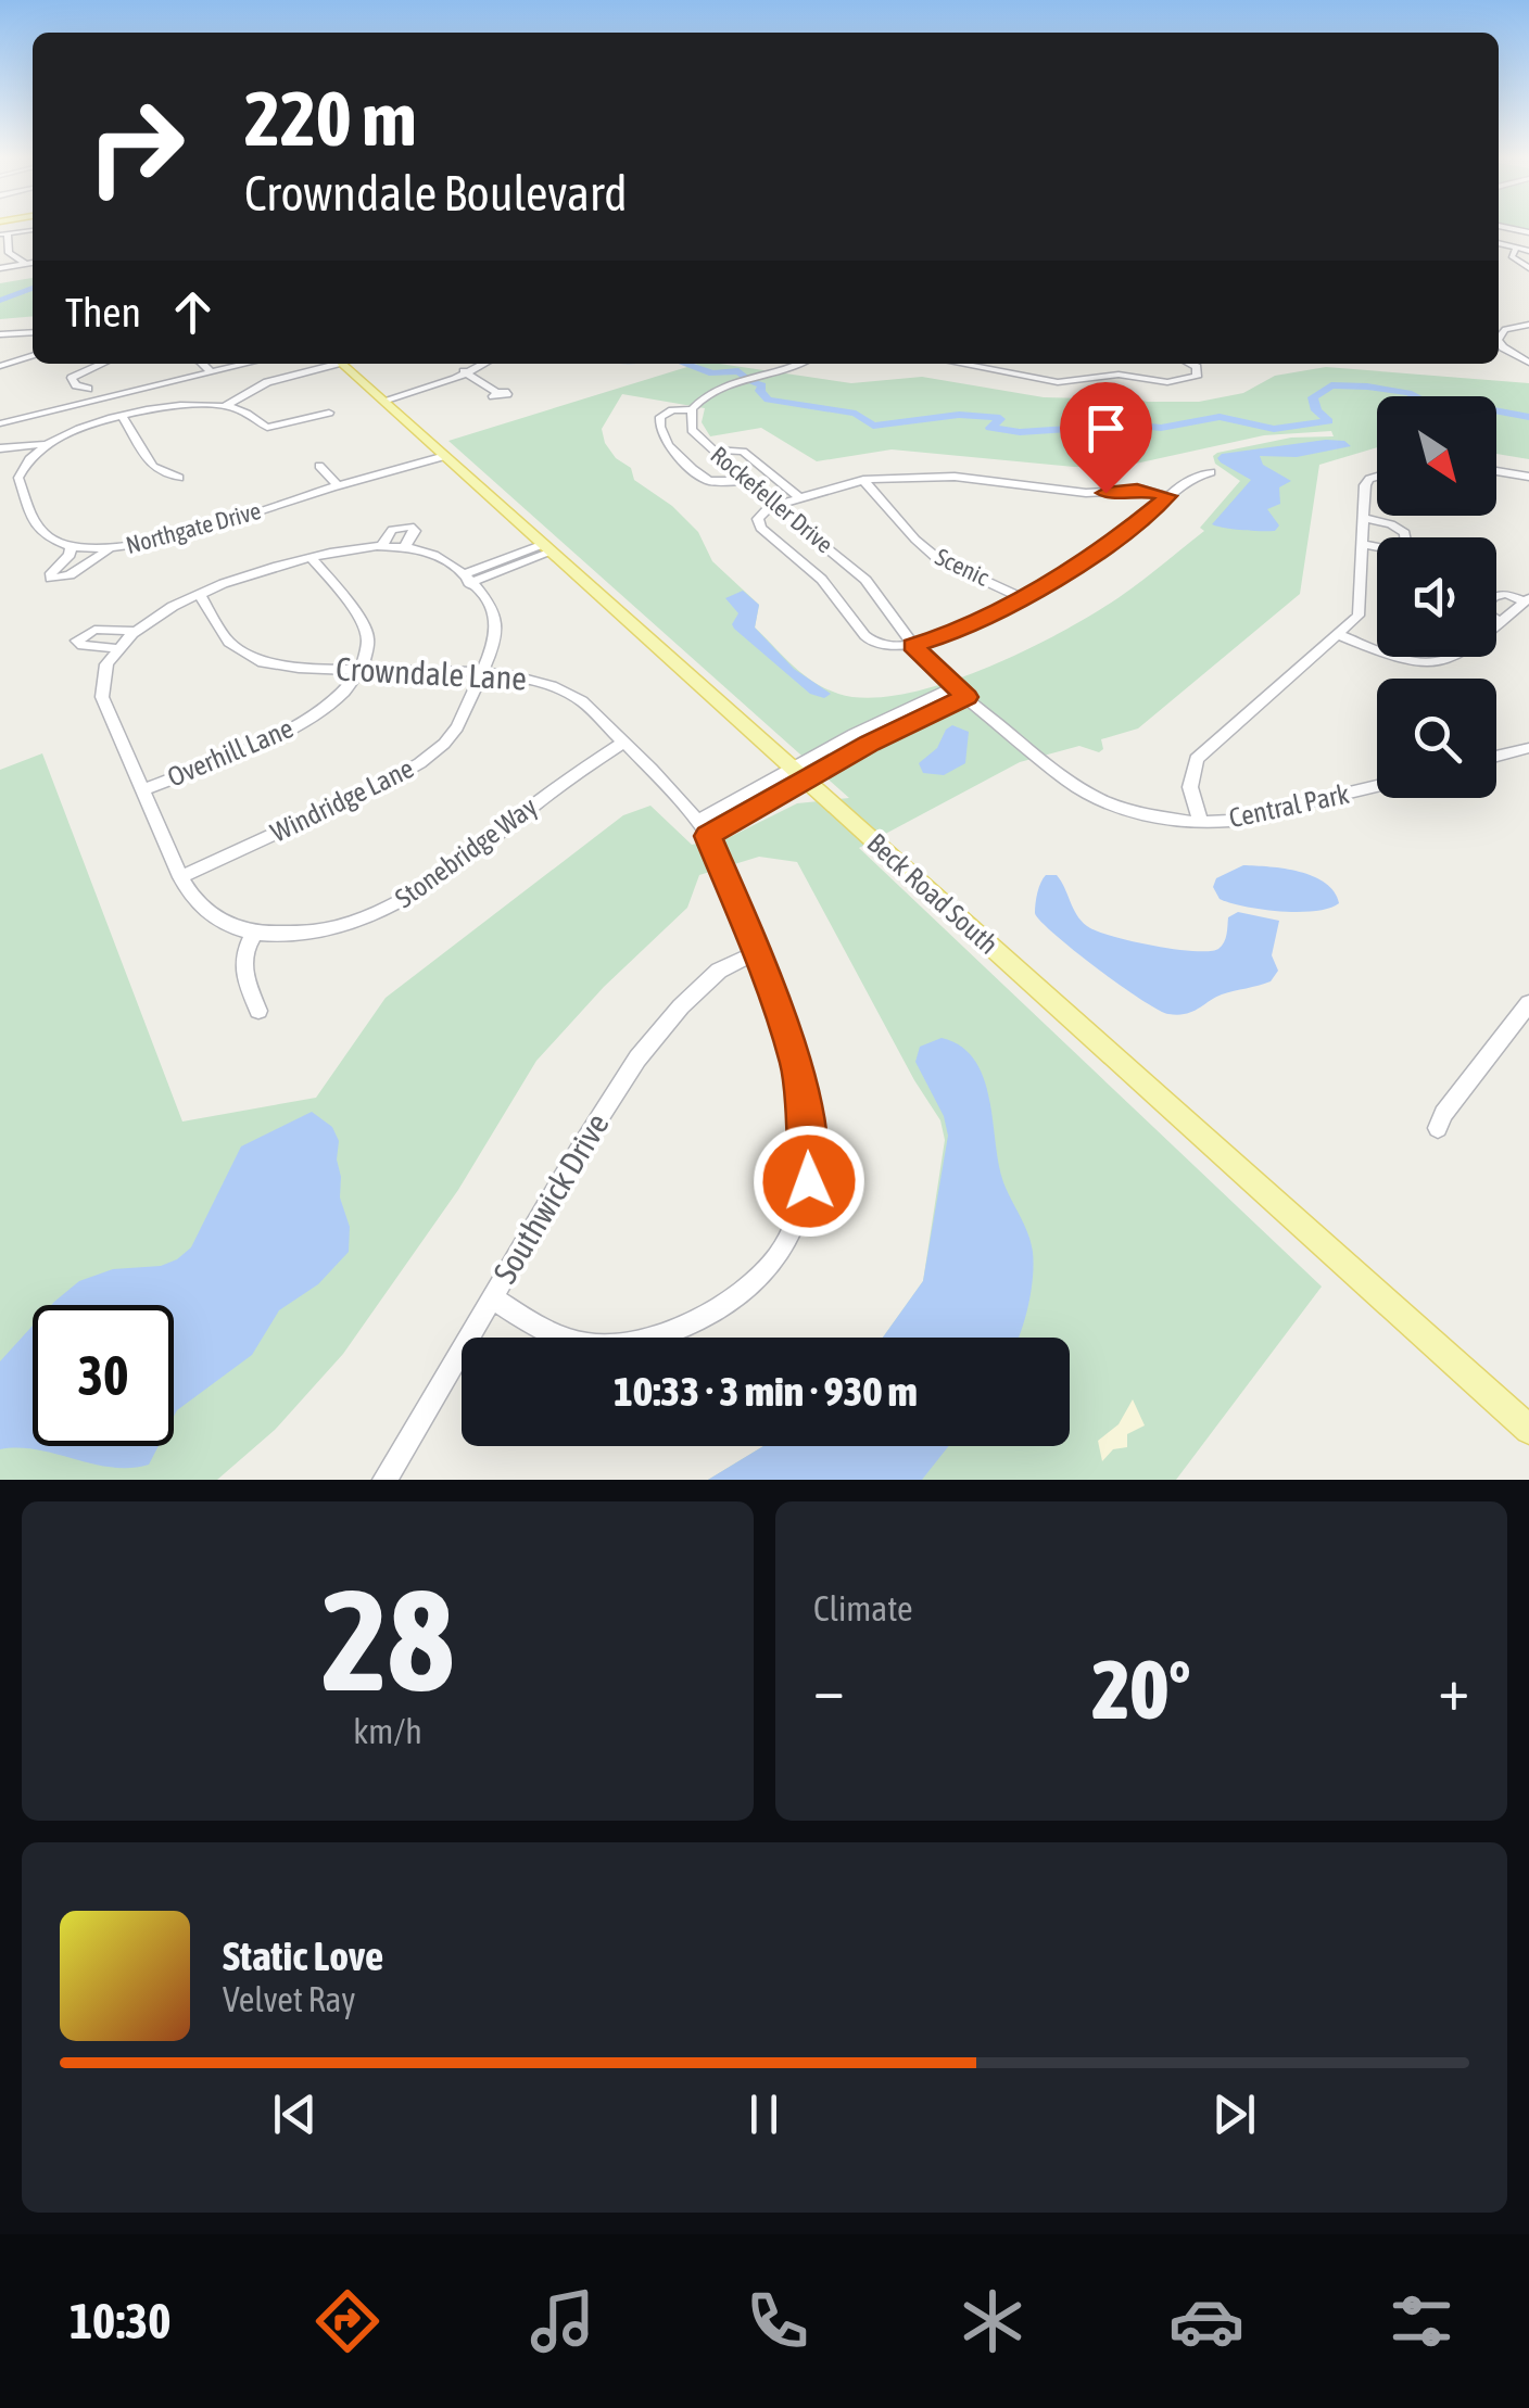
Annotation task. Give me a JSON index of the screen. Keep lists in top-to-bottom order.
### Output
{
  "streets": {
    "main road": ["Beck Road South"],
    "street": [
      "Rockefeller Drive",
      "Northgate Drive",
      "Scenic",
      "Crowndale Lane",
      "Overhill Lane",
      "Windridge Lane",
      "Central Park",
      "Stonebridge Way",
      "Southwick Drive"
    ]
  },
  "crossings": [
    ["Rockefeller Drive", "Central Park"],
    ["Northgate Drive", "Beck Road South"],
    ["Crowndale Lane", "Overhill Lane"],
    ["Crowndale Lane", "Windridge Lane"],
    ["Crowndale Lane", "Stonebridge Way"],
    ["Crowndale Lane", "Southwick Drive"],
    ["Overhill Lane", "Stonebridge Way"],
    ["Windridge Lane", "Stonebridge Way"]
  ],
  "north": "bottom right",
  "page": {
    "turn": ["220 m", "Crowndale Boulevard"],
    "then": "Then",
    "limit": "30",
    "trip": "10:33 · 3 min · 930 m",
    "tile": [
      ["28", "km/h"],
      "Climate"
    ],
    "heat": ["−", "20°", "+"],
    "song": ["Static Love", "Velvet Ray"],
    "tabs": "10:30"
  }
}
